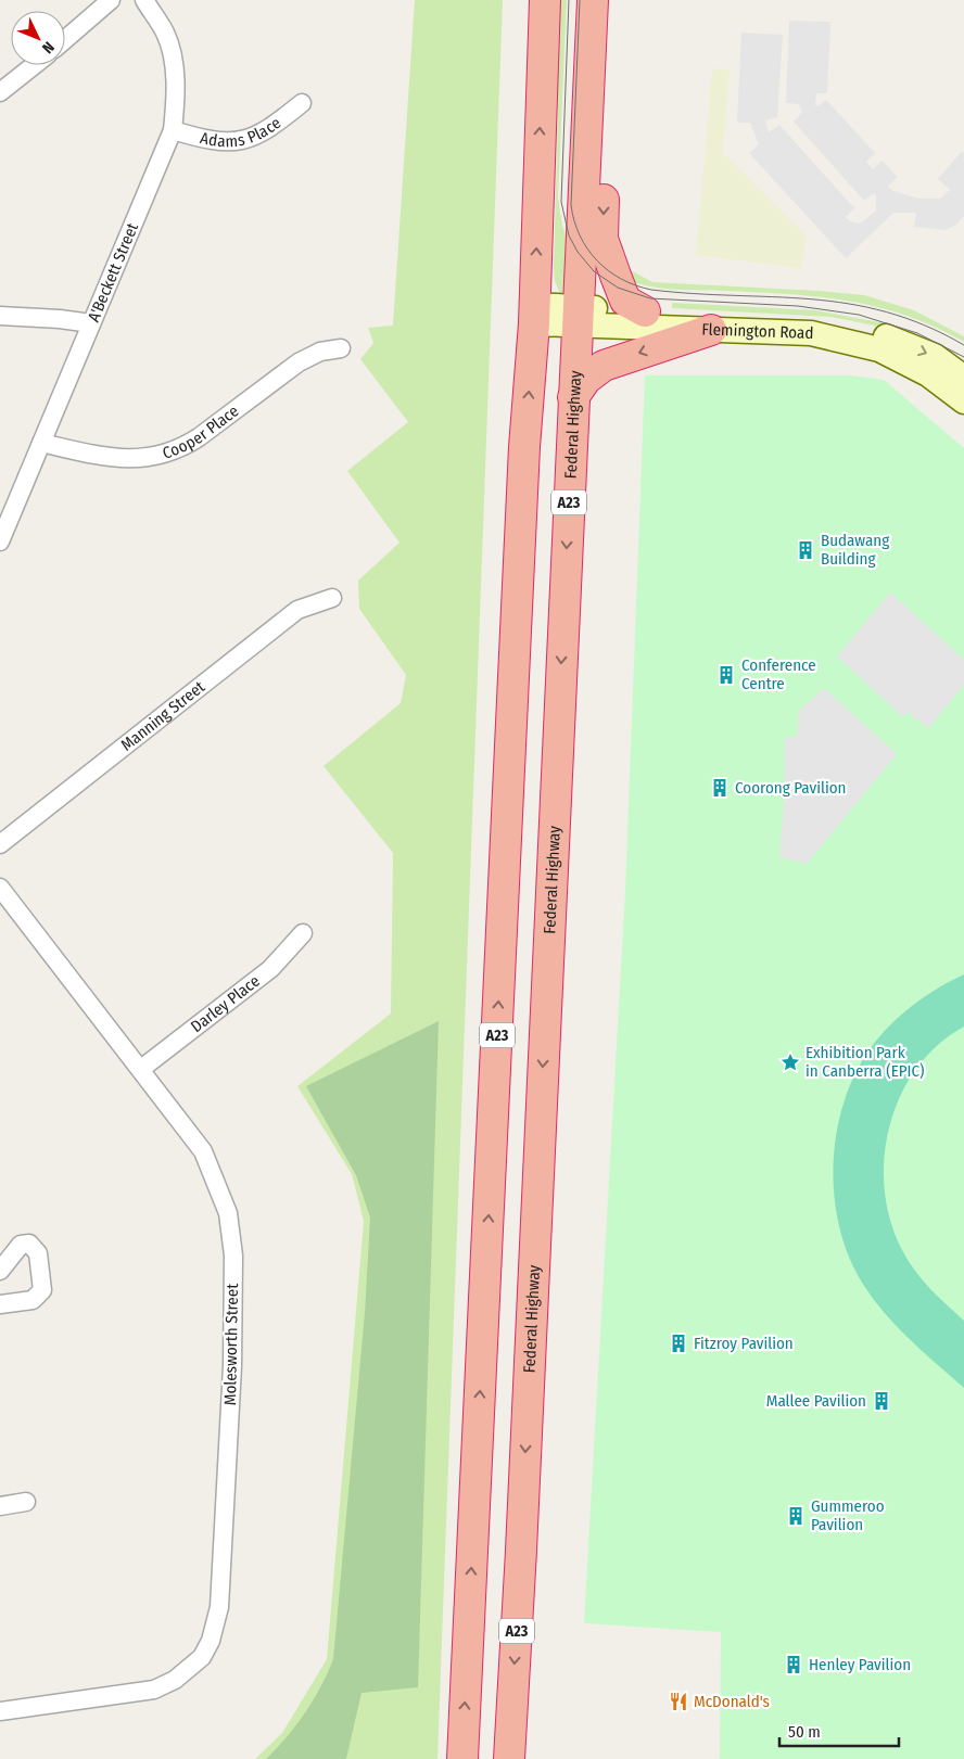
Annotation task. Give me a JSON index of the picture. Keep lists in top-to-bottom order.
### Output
{
  "streets": {
    "highway": ["Federal Highway", "A23"],
    "main road": ["Flemington Road"],
    "street": [
      "Adams Place",
      "A'Beckett Street",
      "Cooper Place",
      "Manning Street",
      "Darley Place",
      "Molesworth Street"
    ]
  },
  "crossings": [
    ["Adams Place", "A'Beckett Street"],
    ["A'Beckett Street", "Cooper Place"],
    ["Flemington Road", "Federal Highway"],
    ["Flemington Road", "A23"],
    ["Darley Place", "Molesworth Street"]
  ],
  "places": {
    "building": [
      "Budawang Building",
      "Conference Centre",
      "Coorong Pavilion",
      "Fitzroy Pavilion",
      "Mallee Pavilion",
      "Gummeroo Pavilion",
      "Henley Pavilion"
    ],
    "place": ["Exhibition Park in Canberra (EPIC)"],
    "restaurant": ["McDonald's"]
  },
  "scale_bar": "50 m",
  "north": "bottom right"
}
